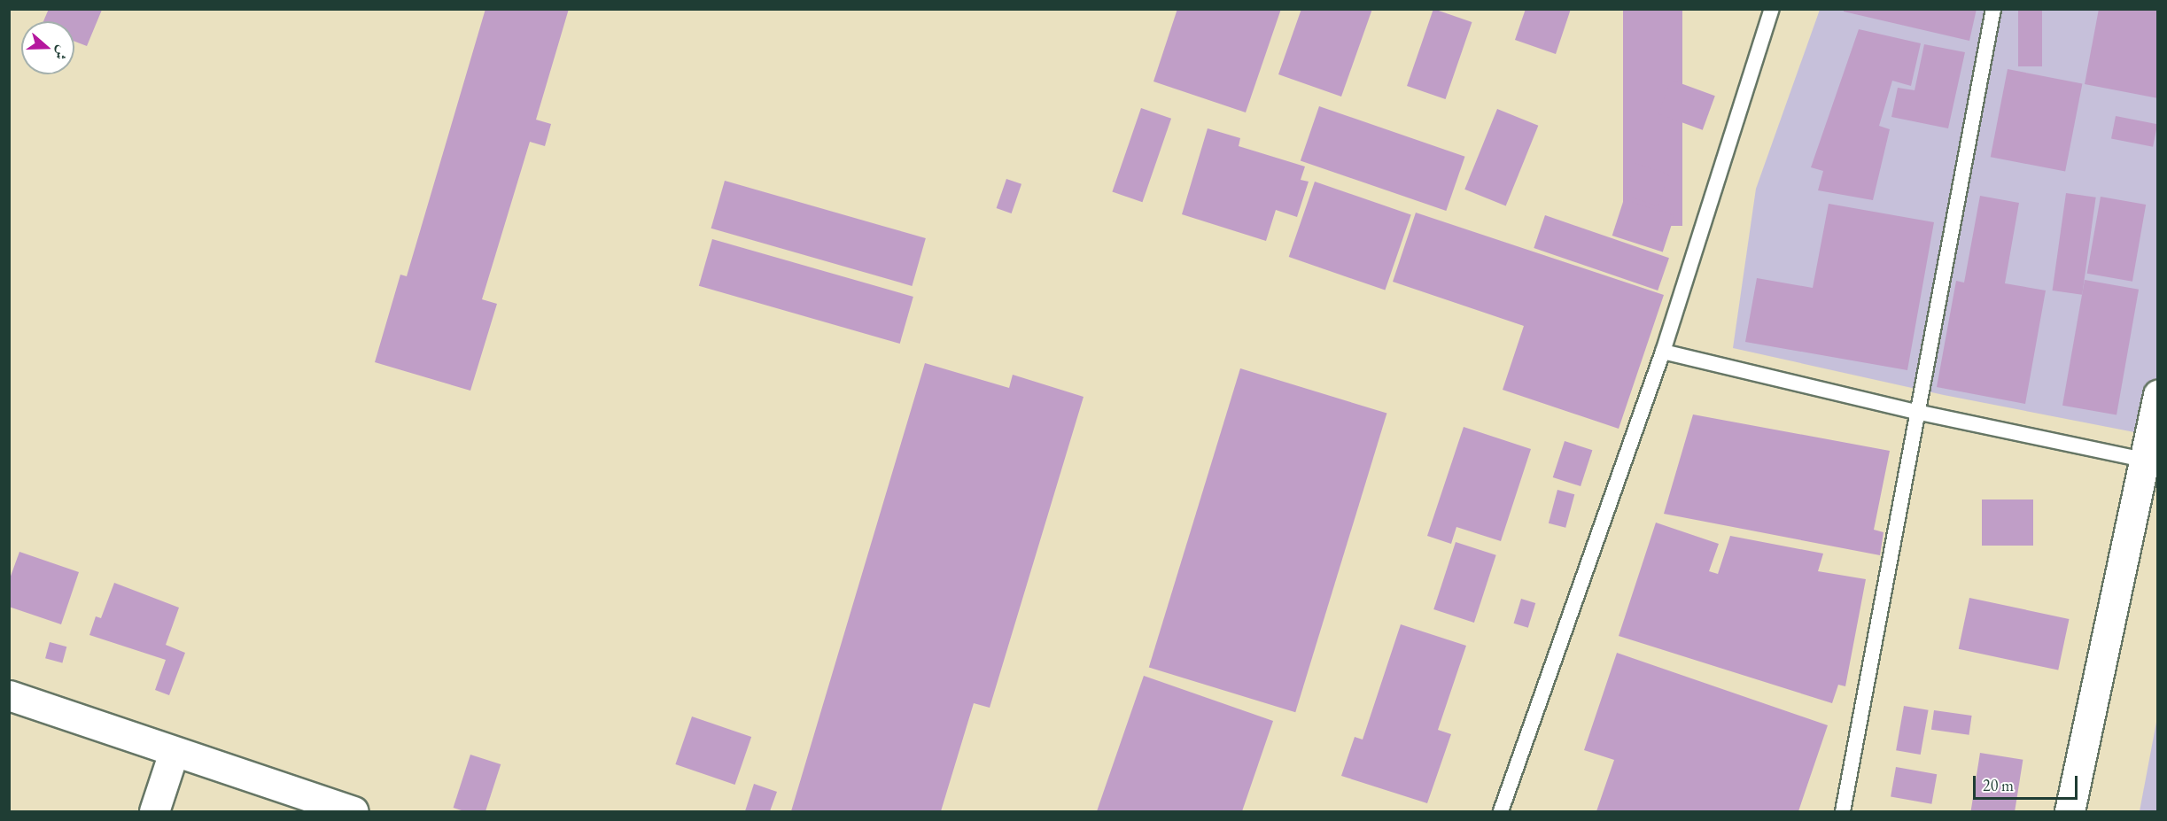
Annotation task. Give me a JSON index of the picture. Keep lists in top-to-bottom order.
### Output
{
  "scale_bar": "20 m",
  "north": "right"
}
